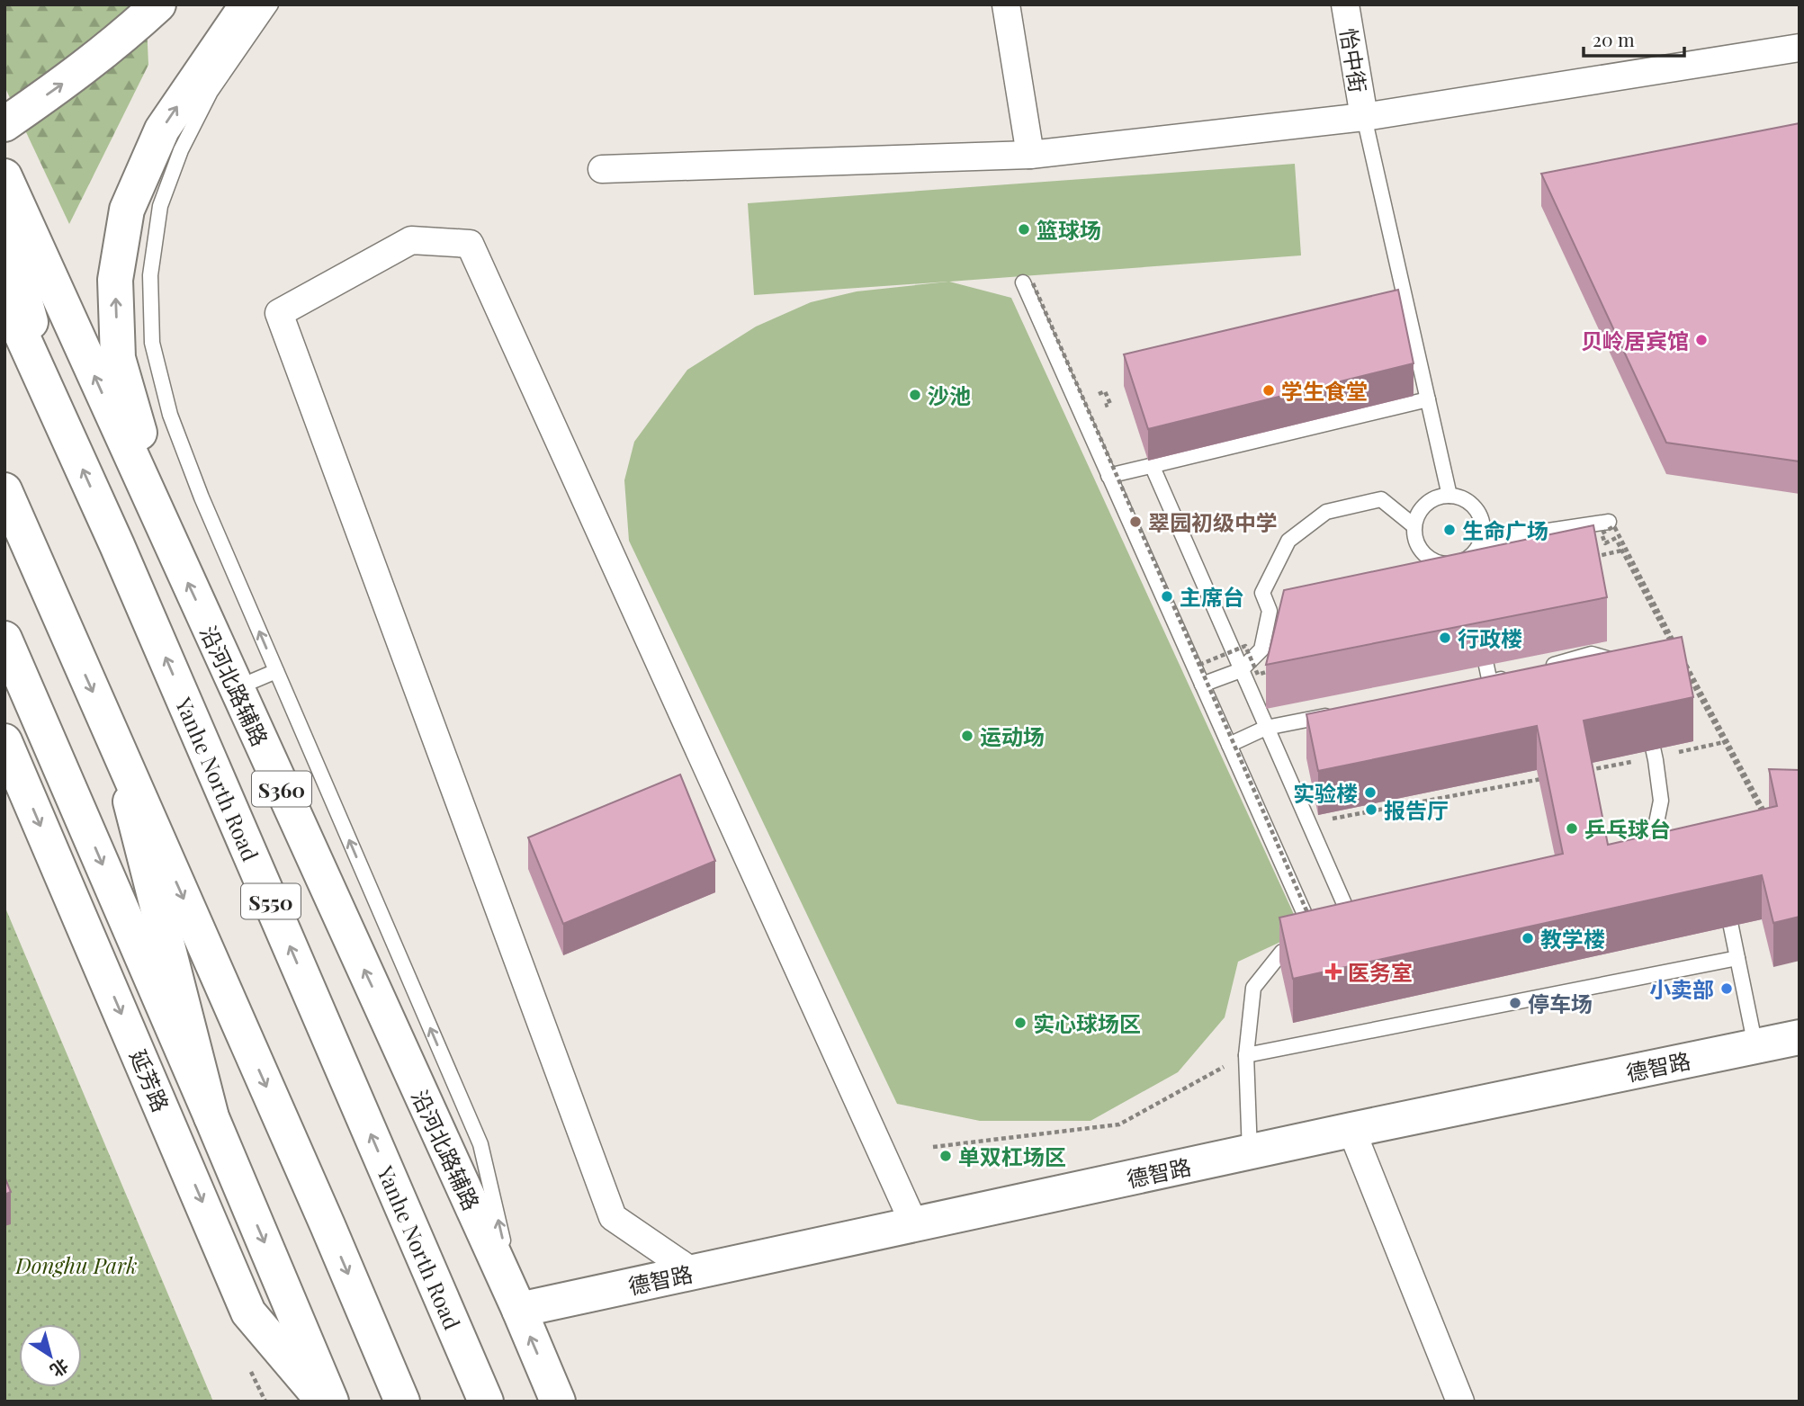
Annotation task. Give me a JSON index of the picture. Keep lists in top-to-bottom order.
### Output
{
  "streets": {
    "main road": [
      "沿河北路辅路",
      "Yanhe North Road",
      "S360",
      "S550",
      "德智路",
      "延芳路"
    ],
    "street": ["怡中街"]
  },
  "crossings": [
    ["沿河北路辅路", "德智路"]
  ],
  "parks": ["Donghu Park"],
  "places": {
    "other": [
      "篮球场",
      "贝岭居宾馆",
      "学生食堂",
      "沙池",
      "翠园初级中学",
      "生命广场",
      "主席台",
      "行政楼",
      "运动场",
      "实验楼",
      "报告厅",
      "乒乓球台",
      "教学楼",
      "小卖部",
      "停车场",
      "实心球场区",
      "单双杠场区"
    ],
    "health": ["医务室"]
  },
  "scale_bar": "20 m",
  "north": "bottom right"
}
